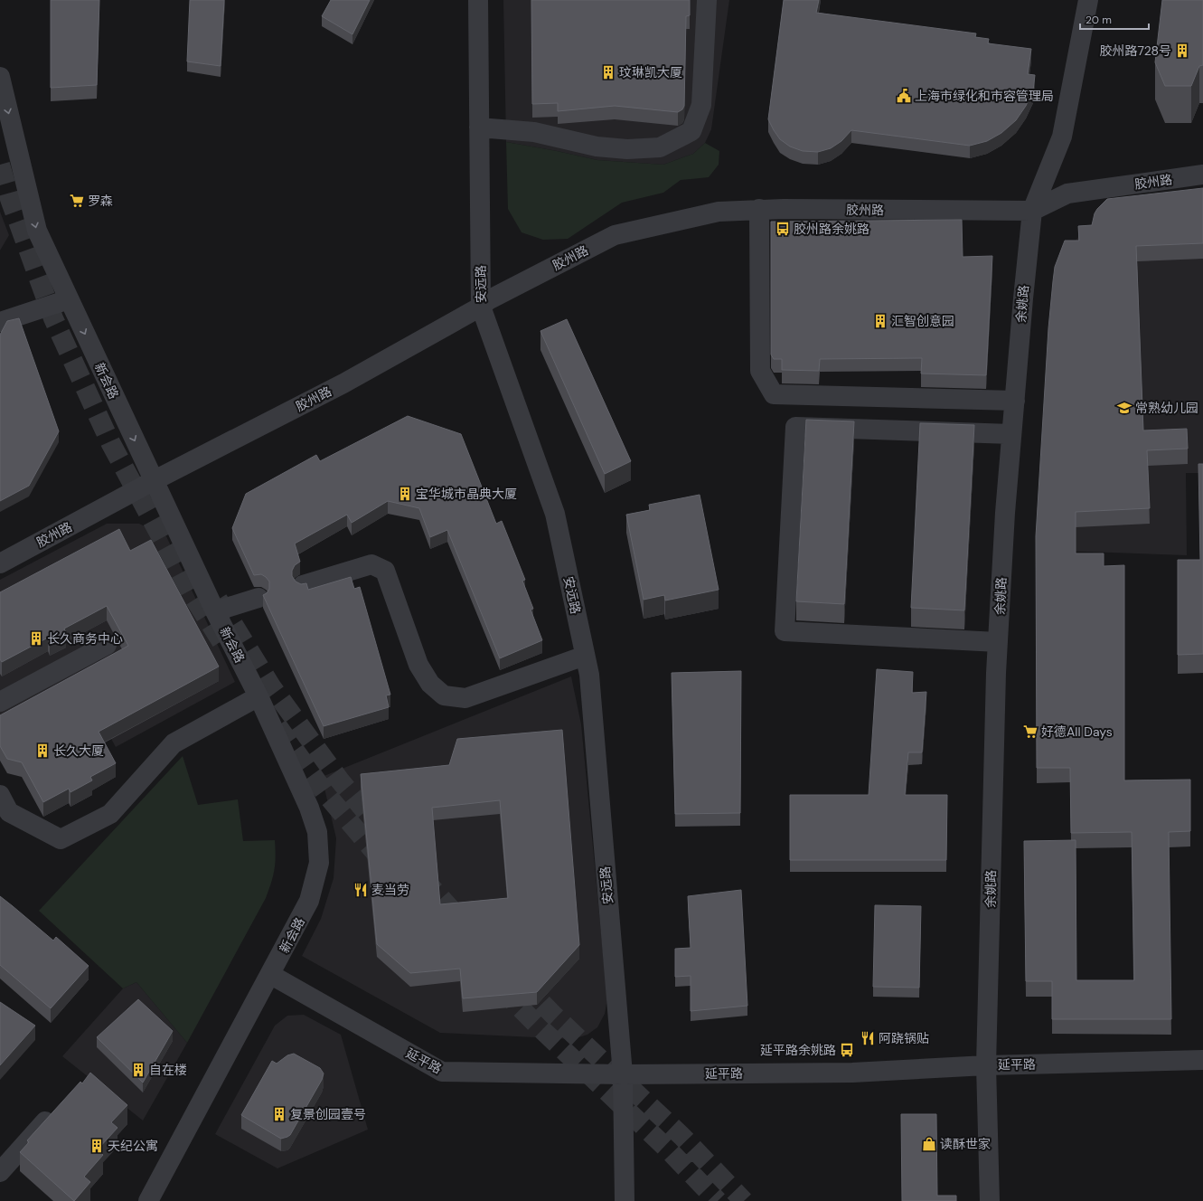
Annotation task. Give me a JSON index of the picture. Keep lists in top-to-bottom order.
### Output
{
  "streets": {
    "street": [
      "胶州路",
      "安远路",
      "余姚路",
      "新会路",
      "延平路"
    ]
  },
  "crossings": [
    ["胶州路", "安远路"],
    ["胶州路", "余姚路"],
    ["胶州路", "新会路"],
    ["安远路", "延平路"],
    ["余姚路", "延平路"],
    ["新会路", "延平路"]
  ],
  "one_way": ["新会路"],
  "places": {
    "building": [
      "胶州路728号",
      "玟琳凯大厦",
      "汇智创意园",
      "宝华城市晶典大厦",
      "长久商务中心",
      "长久大厦",
      "自在楼",
      "复景创园壹号",
      "天纪公寓"
    ],
    "public building": ["上海市绿化和市容管理局"],
    "supermarket": ["罗森", "好德All Days"],
    "bus stop": ["胶州路余姚路", "延平路余姚路"],
    "school or university": ["常熟幼儿园"],
    "restaurant": ["麦当劳", "阿跷锅贴"],
    "shop": ["读酥世家"]
  },
  "scale_bar": "20 m"
}
